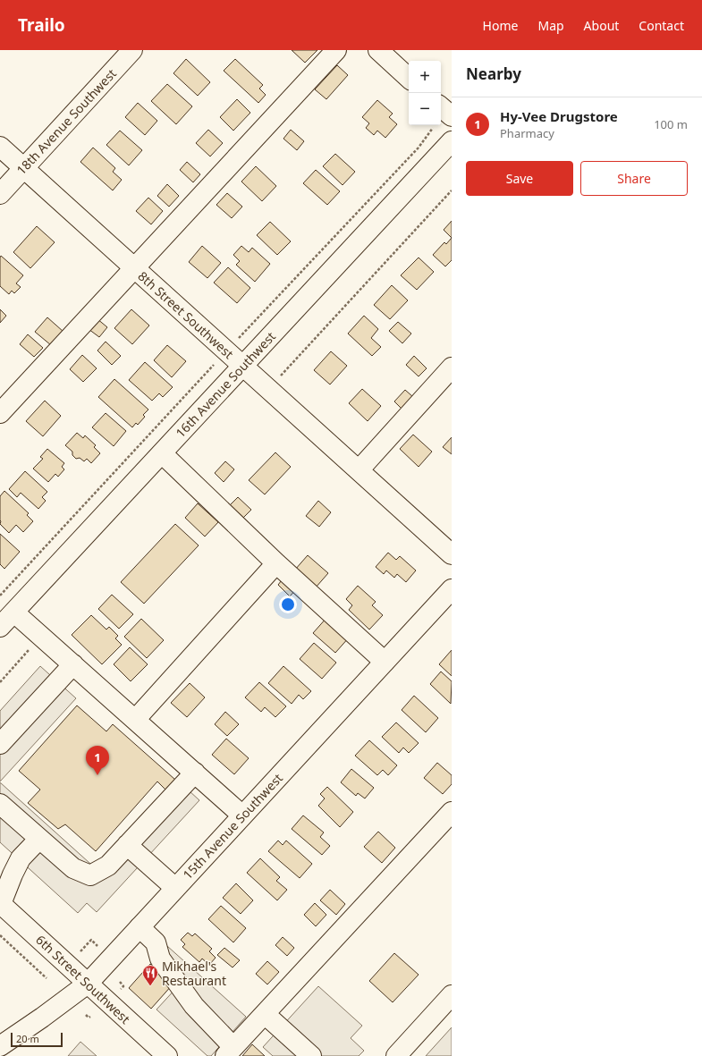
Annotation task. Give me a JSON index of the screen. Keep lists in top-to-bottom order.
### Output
{
  "streets": {
    "main road": [
      "18th Avenue Southwest",
      "8th Street Southwest",
      "16th Avenue Southwest",
      "15th Avenue Southwest",
      "6th Street Southwest"
    ]
  },
  "crossings": [
    ["18th Avenue Southwest", "8th Street Southwest"],
    ["8th Street Southwest", "16th Avenue Southwest"],
    ["15th Avenue Southwest", "6th Street Southwest"]
  ],
  "places": {
    "restaurant": ["Mikhael's Restaurant"]
  },
  "scale_bar": "20 m",
  "page": {
    "header": "Trailo",
    "nav": [
      "Home",
      "Map",
      "About",
      "Contact"
    ],
    "heading": "Nearby",
    "map_buttons": ["+", "−"],
    "list": [
      {
        "mark": "1",
        "name": "Hy-Vee Drugstore",
        "note": "Pharmacy",
        "value": "100 m"
      }
    ],
    "buttons": ["Save", "Share"],
    "pins": "1",
    "scale": "20 m"
  }
}
